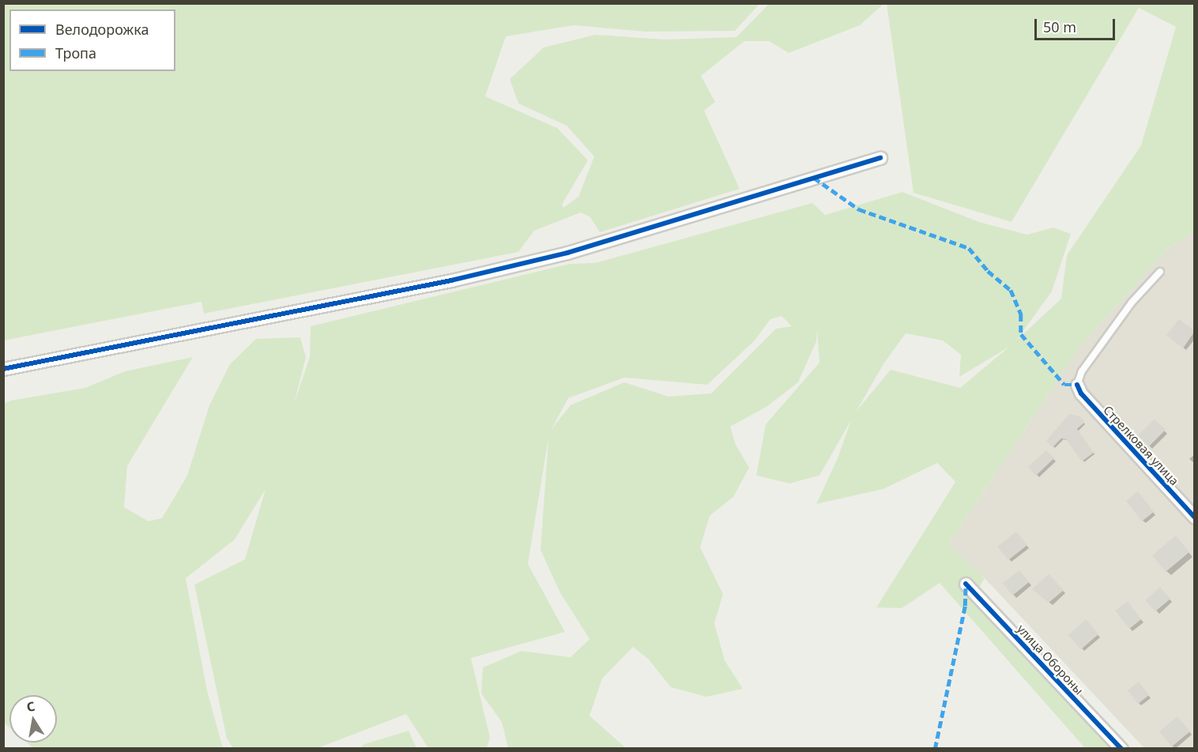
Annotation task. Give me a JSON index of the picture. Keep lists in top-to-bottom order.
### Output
{
  "streets": {
    "street": ["Стрелковая улица", "улица Обороны"]
  },
  "legend": ["Велодорожка", "Тропа"],
  "scale_bar": "50 m",
  "north": "top"
}
